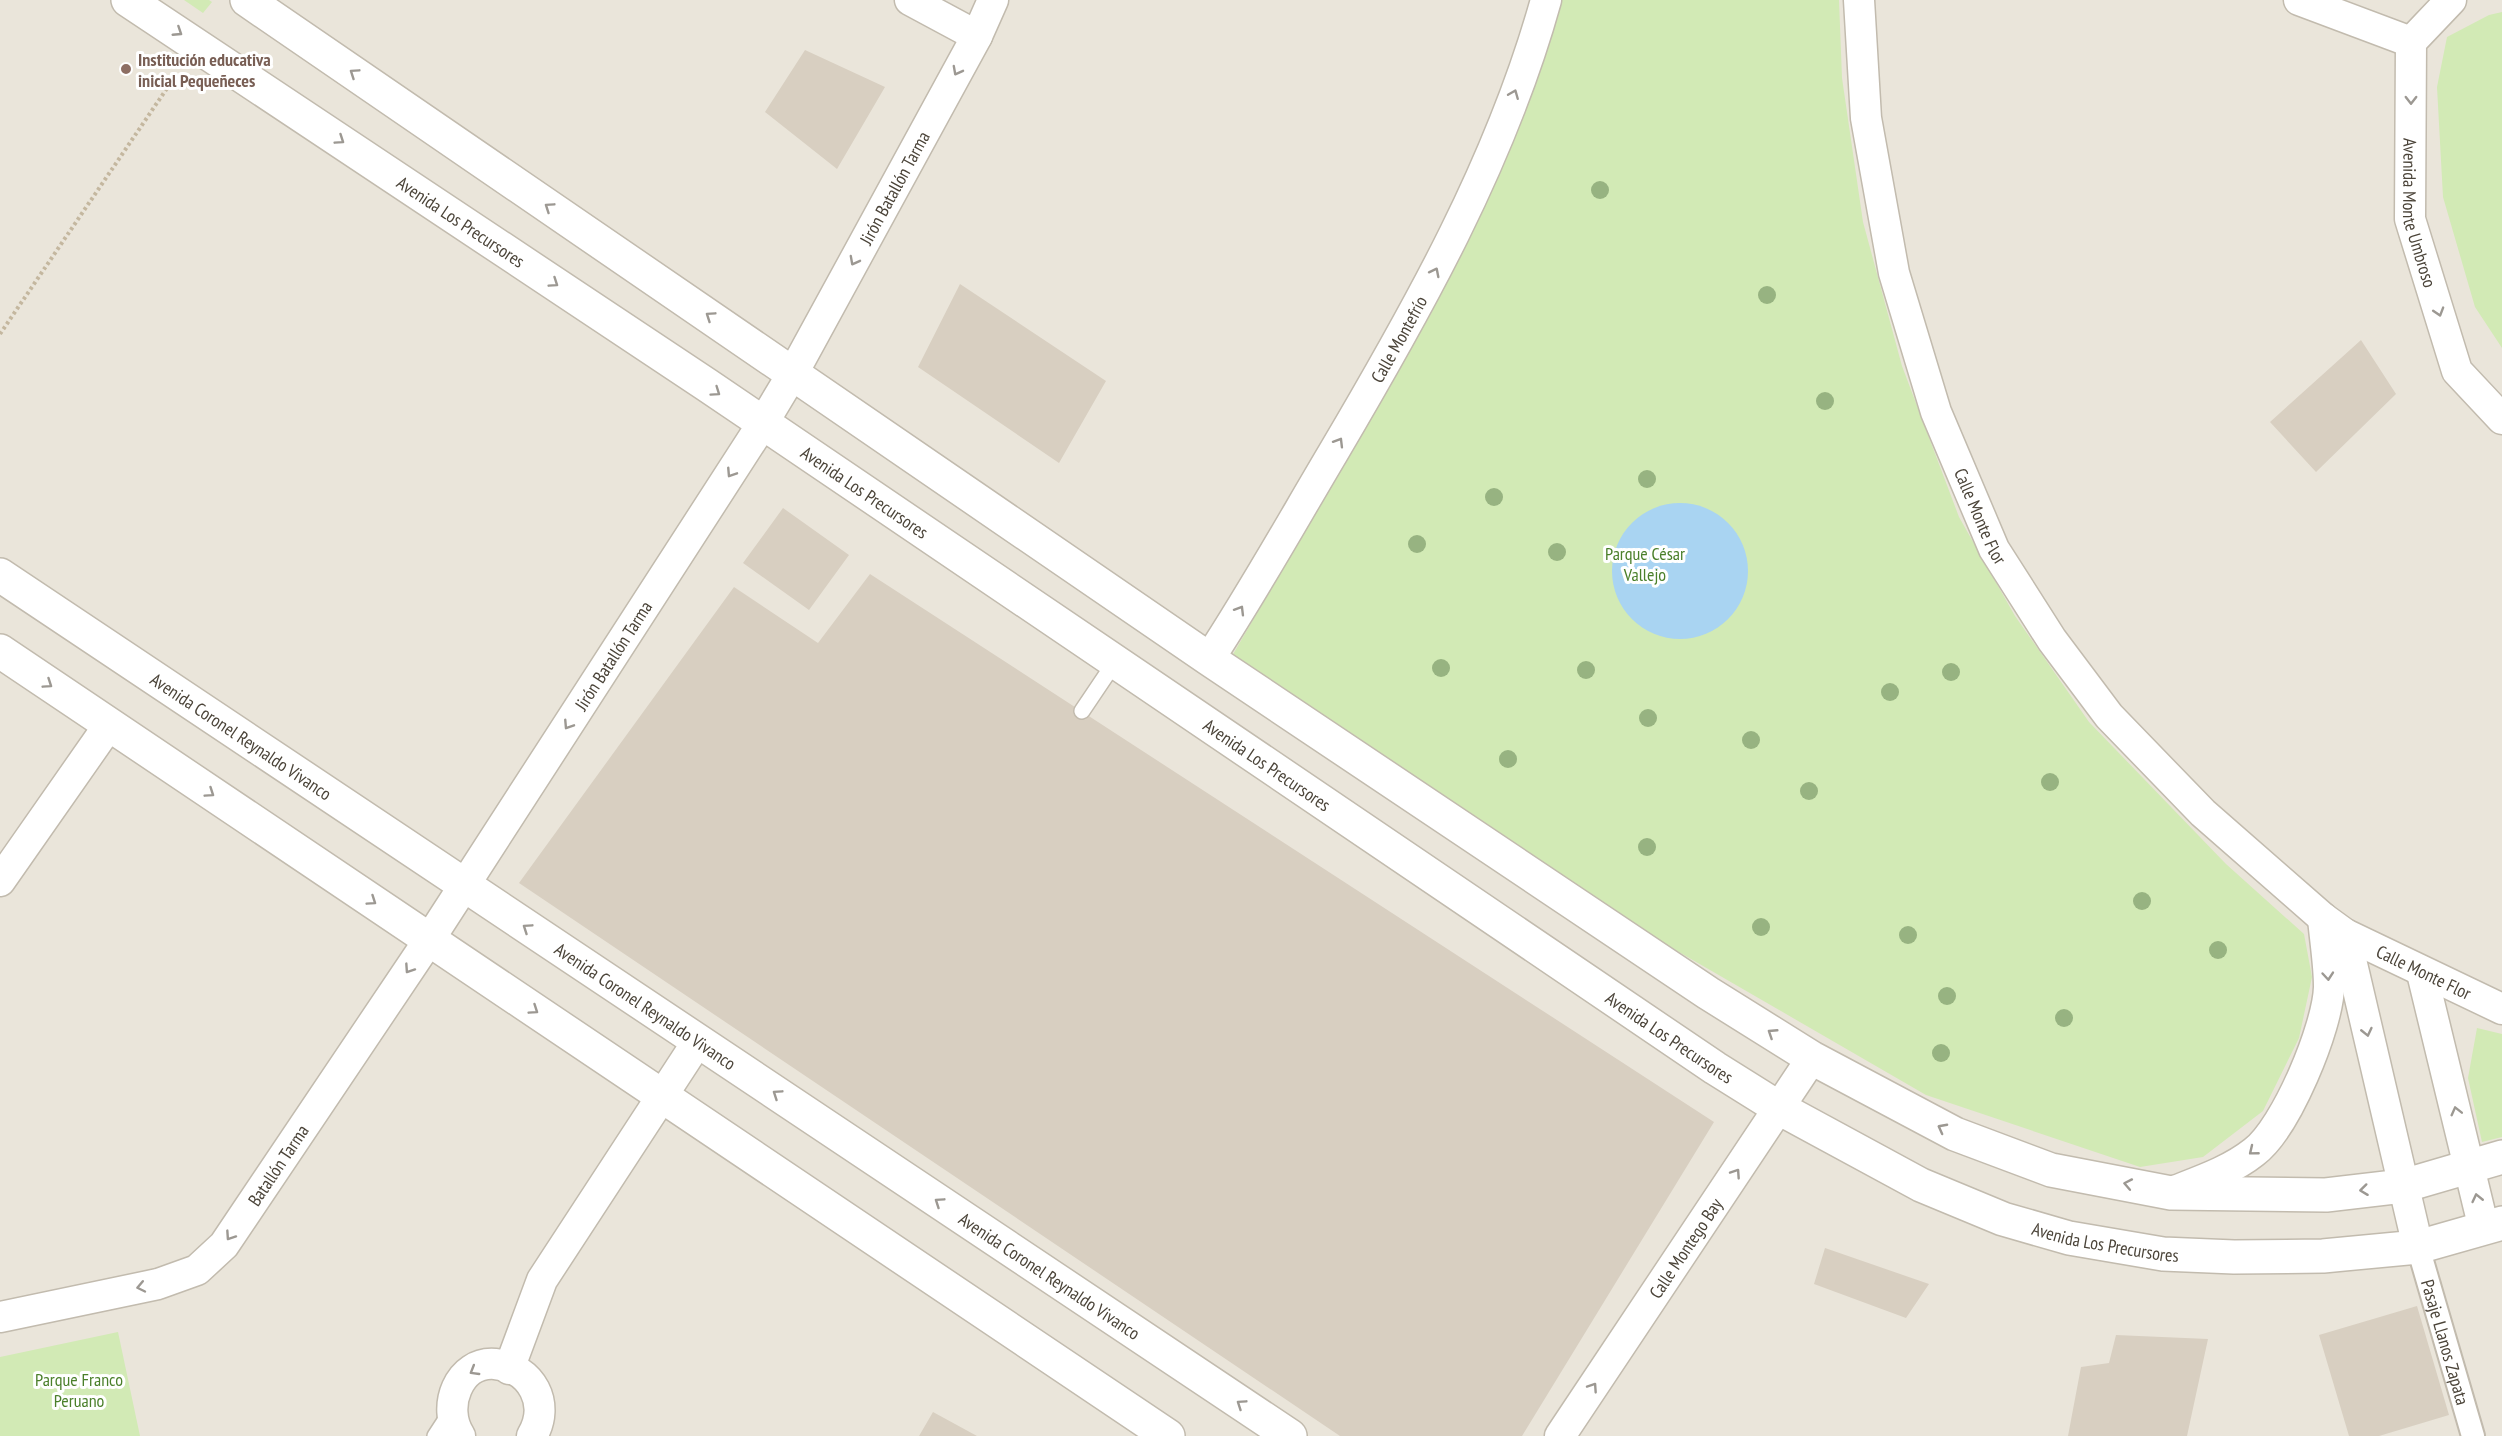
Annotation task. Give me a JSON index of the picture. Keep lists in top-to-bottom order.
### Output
{
  "streets": {
    "street": [
      "Jirón Batallón Tarma",
      "Avenida Monte Umbroso",
      "Avenida Los Precursores",
      "Calle Montefrío",
      "Calle Monte Flor",
      "Avenida Coronel Reynaldo Vivanco",
      "Batallón Tarma",
      "Calle Montego Bay",
      "Pasaje Llanos Zapata"
    ]
  },
  "crossings": [
    ["Jirón Batallón Tarma", "Avenida Los Precursores"],
    ["Jirón Batallón Tarma", "Avenida Coronel Reynaldo Vivanco"],
    ["Jirón Batallón Tarma", "Batallón Tarma"],
    ["Avenida Los Precursores", "Calle Montego Bay"],
    ["Avenida Los Precursores", "Pasaje Llanos Zapata"],
    ["Avenida Coronel Reynaldo Vivanco", "Batallón Tarma"]
  ],
  "one_way": [
    "Jirón Batallón Tarma",
    "Avenida Monte Umbroso",
    "Calle Montefrío",
    "Batallón Tarma",
    "Calle Montego Bay"
  ],
  "parks": ["Parque César Vallejo", "Parque Franco Peruano"],
  "places": ["Institución educativa inicial Pequeñeces"]
}
